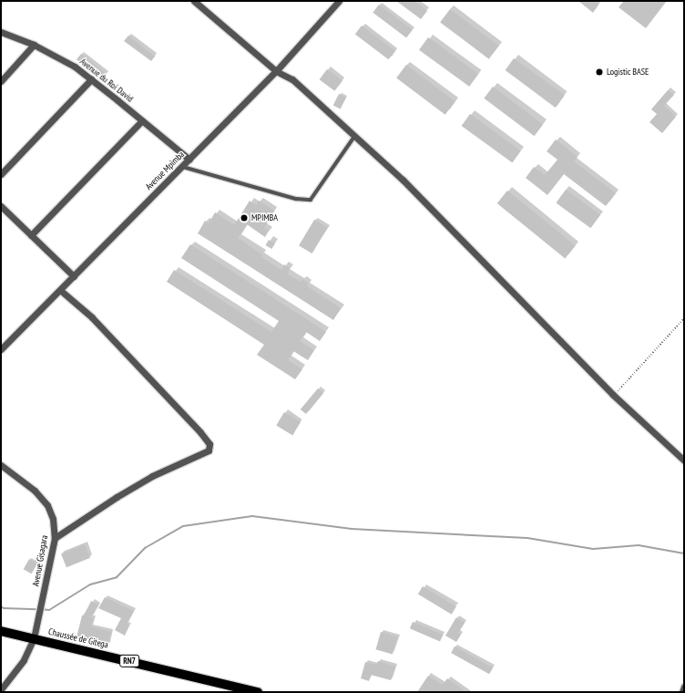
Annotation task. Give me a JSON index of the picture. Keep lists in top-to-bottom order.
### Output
{
  "streets": {
    "main road": ["Chaussée de Gitega", "RN7"],
    "street": ["Avenue du Roi David", "Avenue Mpimba", "Avenue Gisagara"]
  },
  "crossings": [
    ["Avenue du Roi David", "Avenue Mpimba"],
    ["Avenue Gisagara", "Chaussée de Gitega"]
  ],
  "places": ["Logistic BASE", "MPIMBA"]
}
